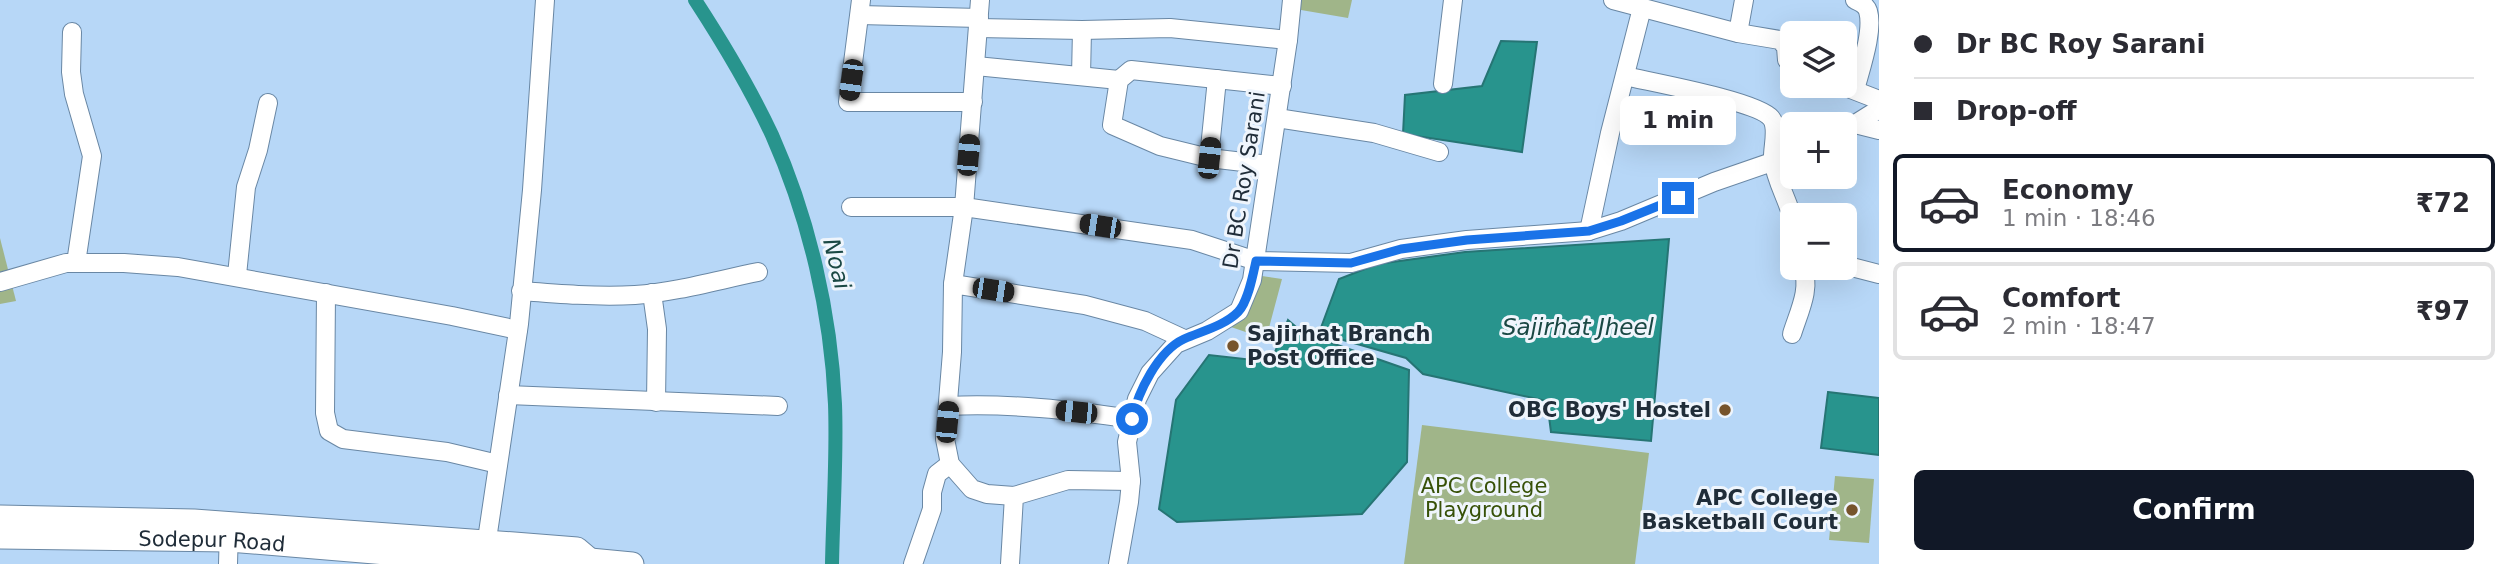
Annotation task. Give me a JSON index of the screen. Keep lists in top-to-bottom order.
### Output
{
  "streets": {
    "main road": ["Sodepur Road"],
    "street": ["Dr BC Roy Sarani"]
  },
  "water": ["Noai", "Sajirhat Jheel"],
  "parks": ["APC College Playground"],
  "places": ["Sajirhat Branch Post Office", "OBC Boys' Hostel", "APC College Basketball Court"],
  "page": {
    "banner": ["Dr BC Roy Sarani", "Drop-off"],
    "map_buttons": ["+", "−"],
    "bubble": "1 min",
    "list": [
      {
        "name": "Economy",
        "note": "1 min · 18:46",
        "value": "₹72"
      },
      {
        "name": "Comfort",
        "note": "2 min · 18:47",
        "value": "₹97"
      }
    ],
    "buttons": "Confirm"
  }
}
